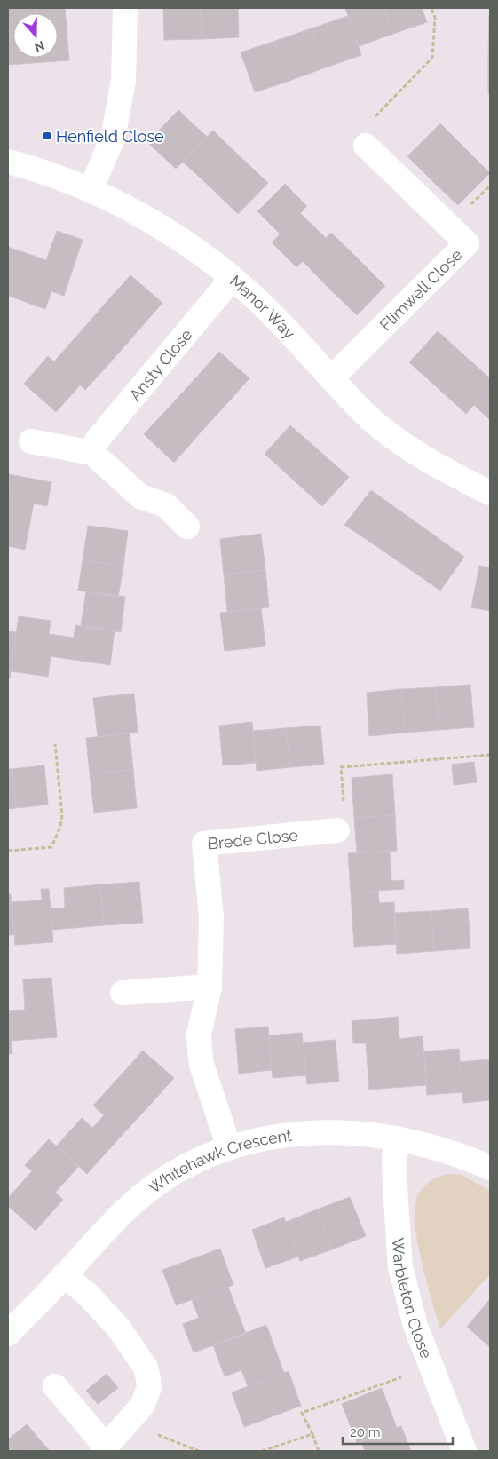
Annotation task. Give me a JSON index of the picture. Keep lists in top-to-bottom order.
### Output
{
  "streets": {
    "street": [
      "Flimwell Close",
      "Manor Way",
      "Ansty Close",
      "Brede Close",
      "Whitehawk Crescent",
      "Warbleton Close"
    ]
  },
  "crossings": [
    ["Flimwell Close", "Manor Way"],
    ["Manor Way", "Ansty Close"],
    ["Brede Close", "Whitehawk Crescent"],
    ["Whitehawk Crescent", "Warbleton Close"]
  ],
  "places": {
    "transit": ["Henfield Close"]
  },
  "scale_bar": "20 m",
  "north": "bottom"
}
